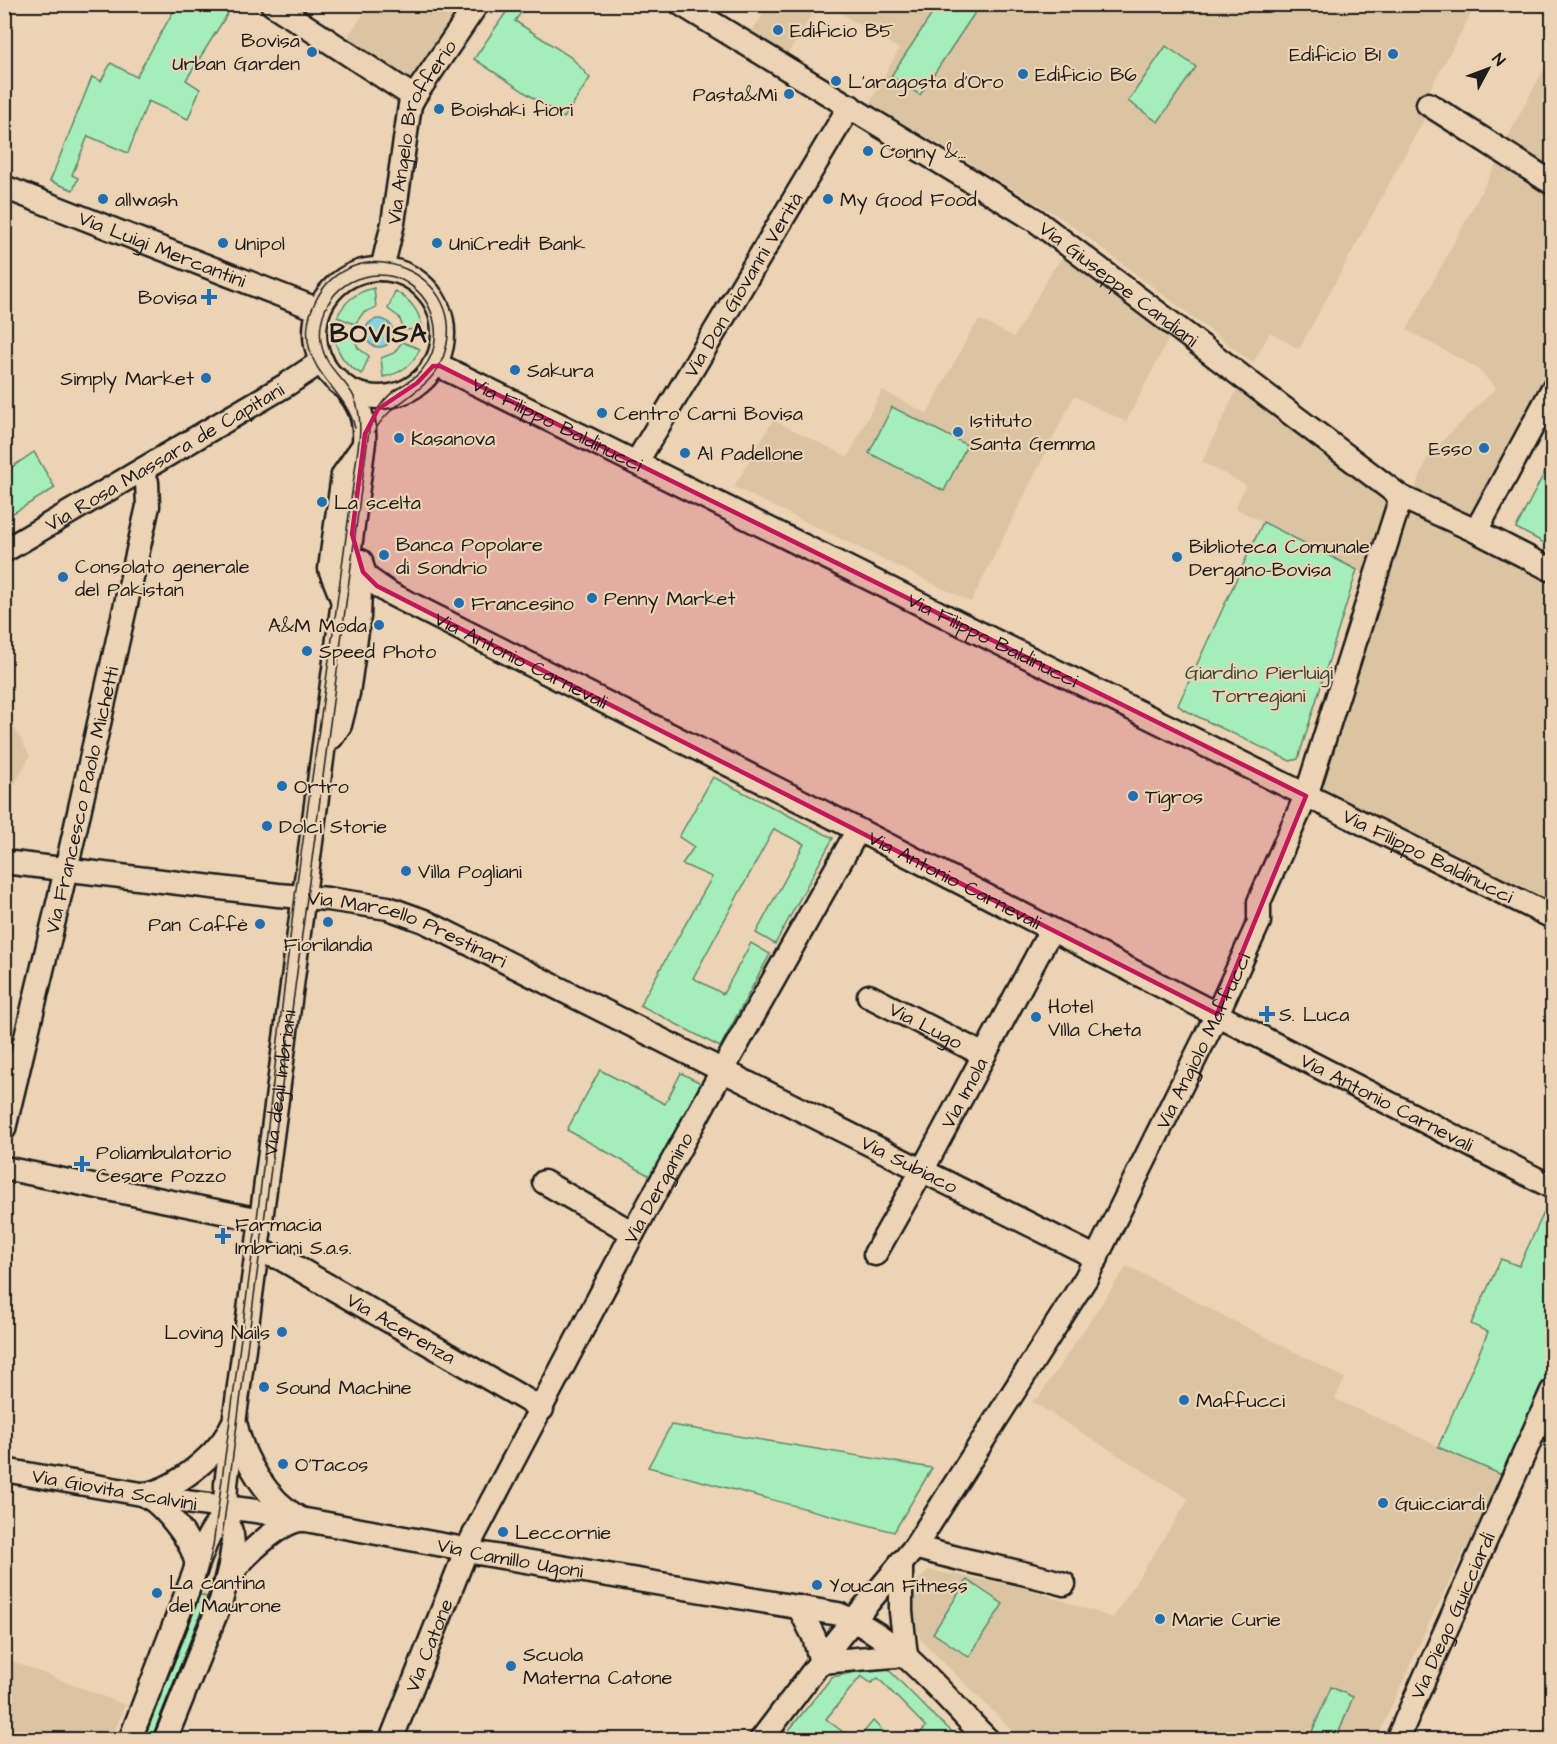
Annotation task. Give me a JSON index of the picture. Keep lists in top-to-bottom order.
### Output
{
  "streets": {
    "street": [
      "Via Angelo Brofferio",
      "Via Luigi Mercantini",
      "Via Giuseppe Candiani",
      "Via Don Giovanni Verità",
      "Via Filippo Baldinucci",
      "Via Rosa Massara de Capitani",
      "Via Antonio Carnevali",
      "Via Francesco Paolo Michetti",
      "Via Marcello Prestinari",
      "Via Lugo",
      "Via Angiolo Maffucci",
      "Via degli Imbriani",
      "Via Imola",
      "Via Subiaco",
      "Via Derganino",
      "Via Acerenza",
      "Via Giovita Scalvini",
      "Via Camillo Ugoni",
      "Via Diego Guicciardi",
      "Via Catone"
    ]
  },
  "crossings": [
    ["Via Angelo Brofferio", "Via Luigi Mercantini"],
    ["Via Angelo Brofferio", "Via Filippo Baldinucci"],
    ["Via Angelo Brofferio", "Via Rosa Massara de Capitani"],
    ["Via Angelo Brofferio", "Via degli Imbriani"],
    ["Via Luigi Mercantini", "Via Filippo Baldinucci"],
    ["Via Luigi Mercantini", "Via Rosa Massara de Capitani"],
    ["Via Luigi Mercantini", "Via degli Imbriani"],
    ["Via Giuseppe Candiani", "Via Don Giovanni Verità"],
    ["Via Giuseppe Candiani", "Via Angiolo Maffucci"],
    ["Via Don Giovanni Verità", "Via Filippo Baldinucci"],
    ["Via Filippo Baldinucci", "Via Rosa Massara de Capitani"],
    ["Via Filippo Baldinucci", "Via Angiolo Maffucci"],
    ["Via Filippo Baldinucci", "Via degli Imbriani"],
    ["Via Rosa Massara de Capitani", "Via Francesco Paolo Michetti"],
    ["Via Rosa Massara de Capitani", "Via degli Imbriani"],
    ["Via Antonio Carnevali", "Via Angiolo Maffucci"],
    ["Via Antonio Carnevali", "Via degli Imbriani"],
    ["Via Antonio Carnevali", "Via Imola"],
    ["Via Antonio Carnevali", "Via Derganino"],
    ["Via Francesco Paolo Michetti", "Via Marcello Prestinari"],
    ["Via Marcello Prestinari", "Via degli Imbriani"],
    ["Via Marcello Prestinari", "Via Subiaco"],
    ["Via Marcello Prestinari", "Via Derganino"],
    ["Via Lugo", "Via Imola"],
    ["Via Angiolo Maffucci", "Via Subiaco"],
    ["Via Angiolo Maffucci", "Via Camillo Ugoni"],
    ["Via degli Imbriani", "Via Acerenza"],
    ["Via degli Imbriani", "Via Giovita Scalvini"],
    ["Via degli Imbriani", "Via Camillo Ugoni"],
    ["Via Imola", "Via Subiaco"],
    ["Via Subiaco", "Via Derganino"],
    ["Via Derganino", "Via Acerenza"],
    ["Via Derganino", "Via Camillo Ugoni"],
    ["Via Derganino", "Via Catone"],
    ["Via Giovita Scalvini", "Via Camillo Ugoni"],
    ["Via Camillo Ugoni", "Via Catone"]
  ],
  "districts": ["BOVISA"],
  "parks": ["Giardino Pierluigi Torregiani"],
  "places": {
    "other": [
      "Edificio B5",
      "Bovisa Urban Garden",
      "Edificio B1",
      "Edificio B6",
      "L'aragosta d'Oro",
      "Pasta&Mi",
      "Boishaki fiori",
      "Conny &…",
      "allwash",
      "My Good Food",
      "Unipol",
      "UniCredit Bank",
      "Sakura",
      "Simply Market",
      "Centro Carni Bovisa",
      "Istituto Santa Gemma",
      "Kasanova",
      "Esso",
      "Al Padellone",
      "La scelta",
      "Banca Popolare di Sondrio",
      "Biblioteca Comunale Dergano-Bovisa",
      "Consolato generale del Pakistan",
      "Penny Market",
      "Francesino",
      "A&M Moda",
      "Speed Photo",
      "Ortro",
      "Tigros",
      "Dolci Storie",
      "Villa Pogliani",
      "Fiorilandia",
      "Pan Caffè",
      "Hotel VIlla Cheta",
      "Loving Nails",
      "Sound Machine",
      "Maffucci",
      "O'Tacos",
      "Guicciardi",
      "Leccornie",
      "Youcan Fitness",
      "La cantina del Maurone",
      "Marie Curie",
      "Scuola Materna Catone"
    ],
    "health": [
      "Bovisa",
      "S. Luca",
      "Poliambulatorio Cesare Pozzo",
      "Farmacia Imbriani S.a.s."
    ]
  },
  "north": "top right"
}
